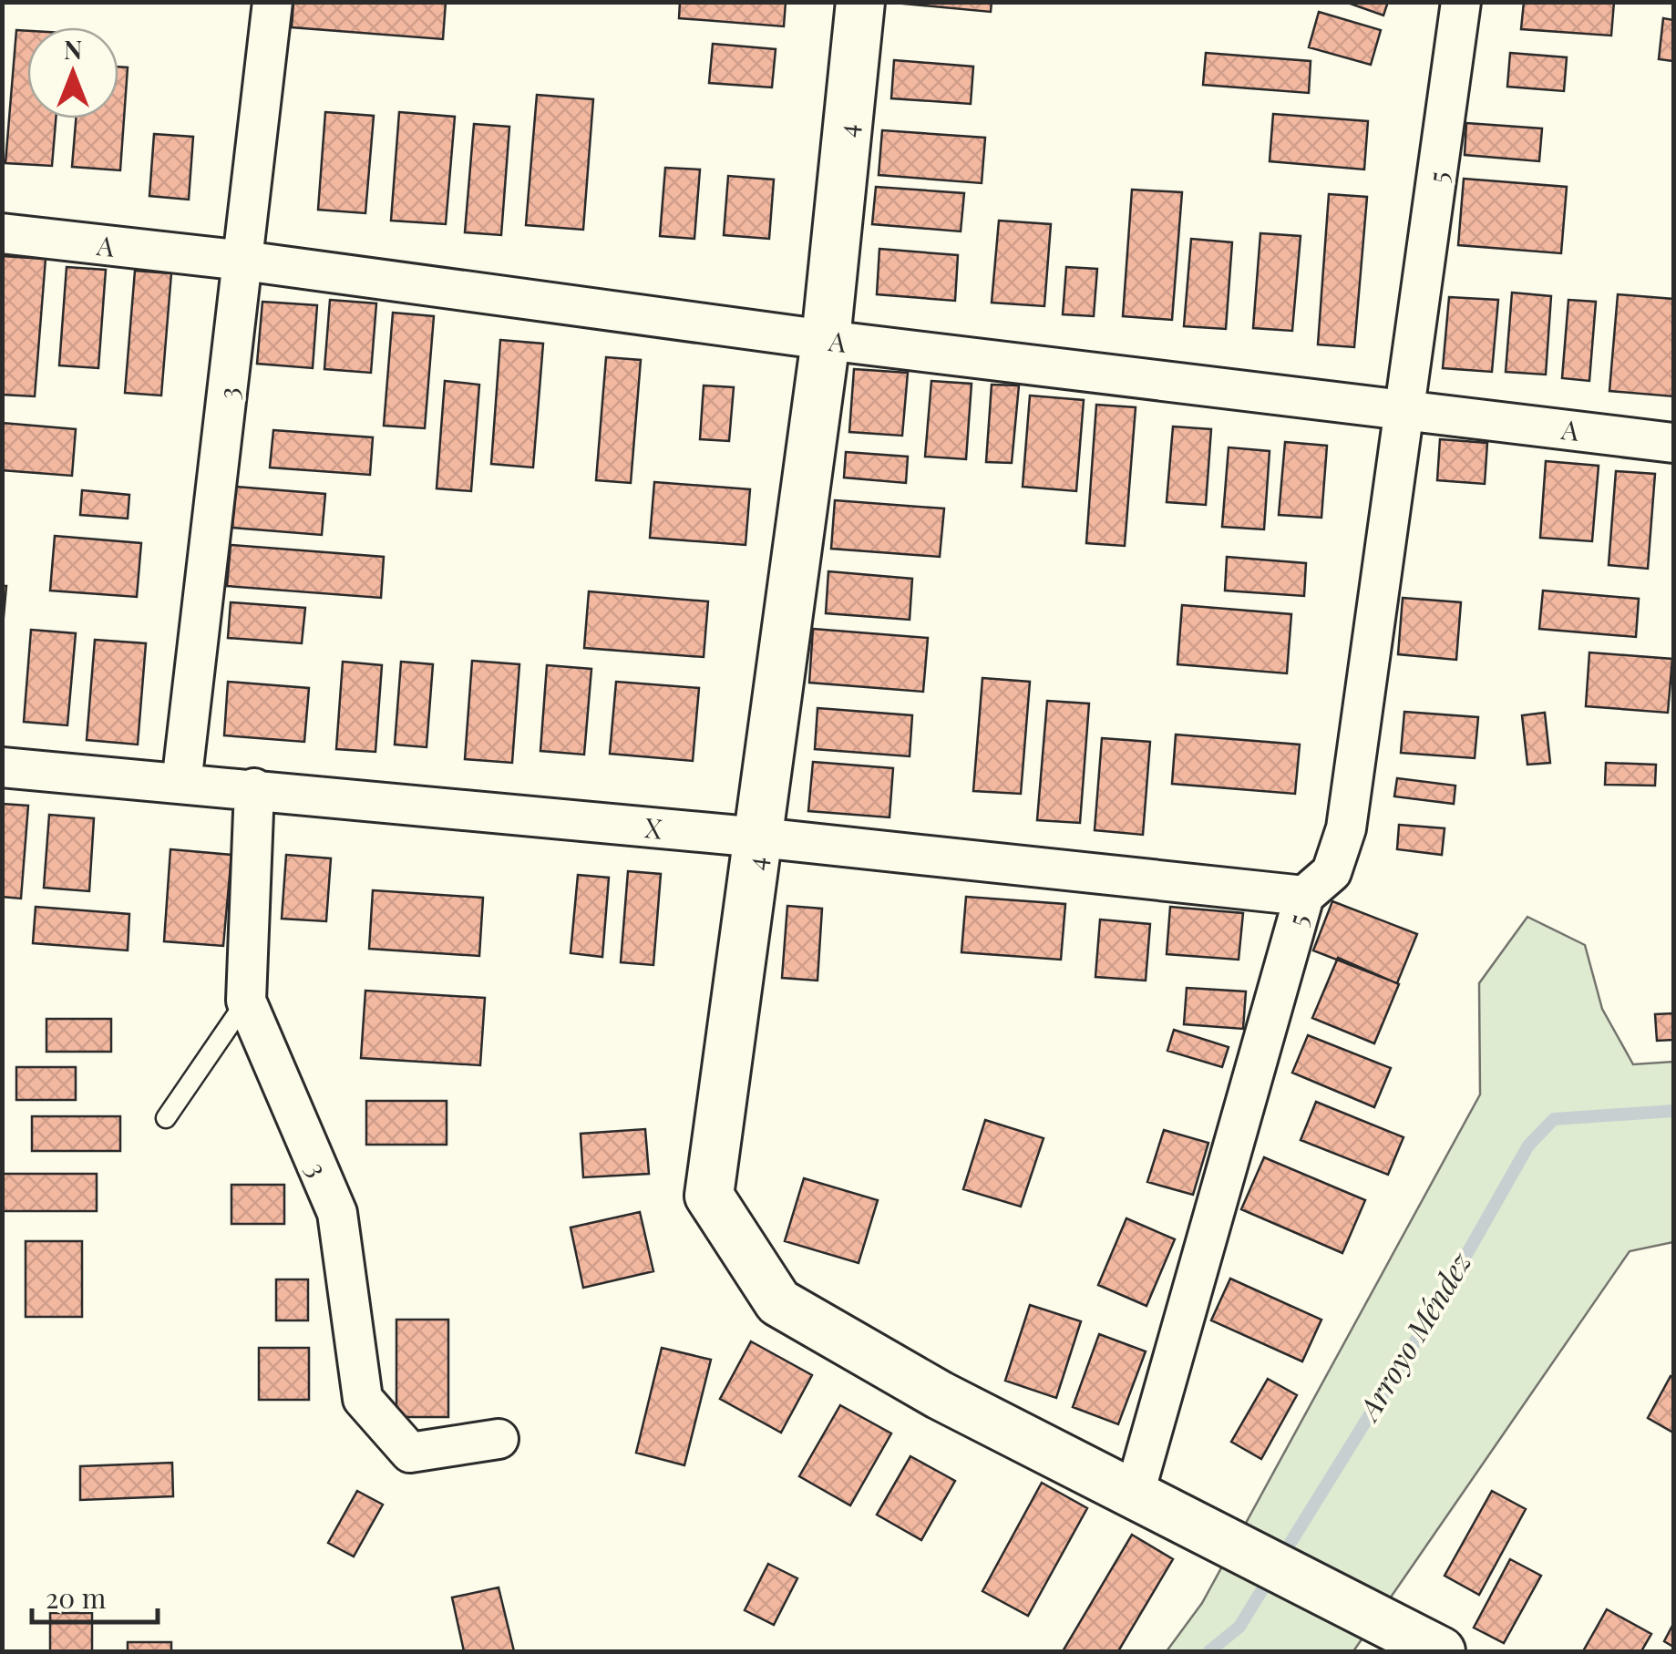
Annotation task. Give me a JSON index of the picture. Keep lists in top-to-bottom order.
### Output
{
  "streets": {
    "street": [
      "4",
      "5",
      "A",
      "3",
      "X"
    ]
  },
  "crossings": [
    ["4", "5"],
    ["4", "A"],
    ["4", "X"],
    ["5", "A"],
    ["5", "X"],
    ["A", "3"],
    ["3", "X"]
  ],
  "water": ["Arroyo Méndez"],
  "scale_bar": "20 m",
  "north": "top"
}
